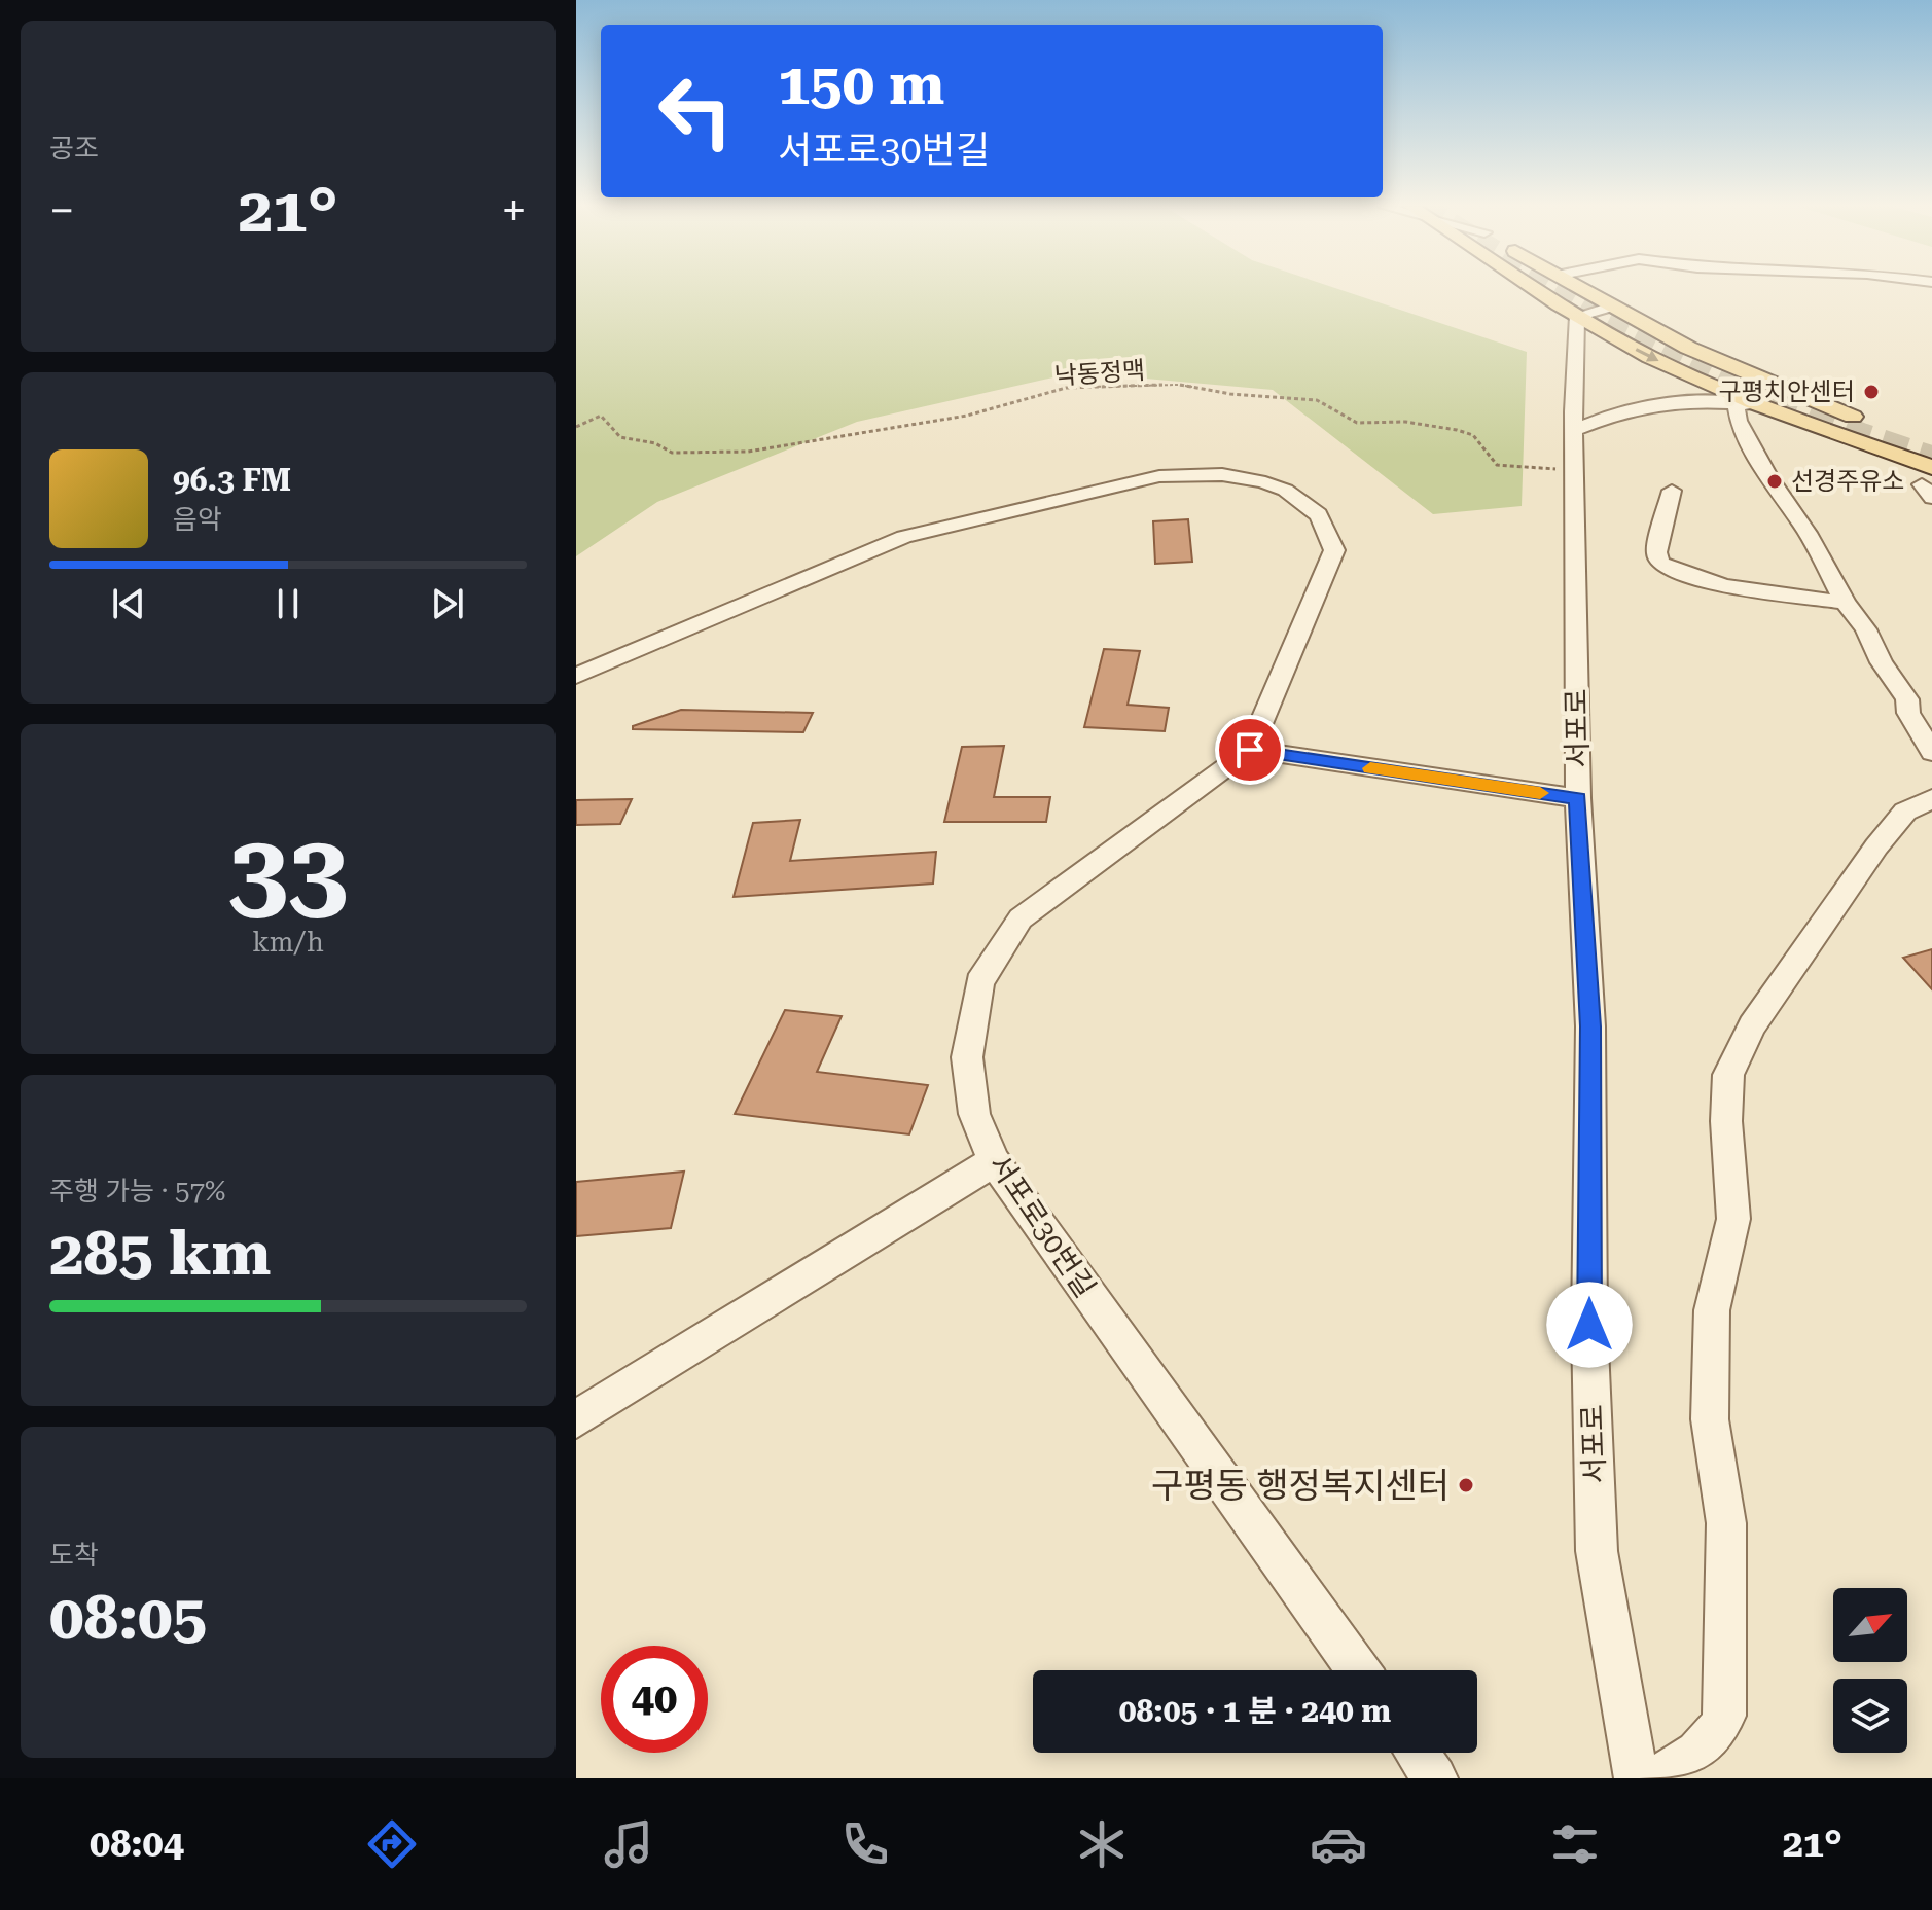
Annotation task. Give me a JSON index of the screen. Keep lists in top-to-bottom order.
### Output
{
  "streets": {
    "street": ["서포로", "서포로30번길"],
    "path": ["낙동정맥"]
  },
  "crossings": [
    ["낙동정맥", "서포로"]
  ],
  "places": ["구평치안센터", "선경주유소", "구평동 행정복지센터"],
  "north": "top right",
  "page": {
    "tile": [
      "공조",
      ["33", "km/h"],
      ["주행 가능 · 57%", "285 km"],
      ["도착", "08:05"]
    ],
    "turn": ["150 m", "서포로30번길"],
    "heat": ["−", "21°", "+"],
    "song": ["96.3 FM", "음악"],
    "limit": "40",
    "trip": "08:05 · 1 분 · 240 m",
    "tabs": ["08:04", "21°"]
  }
}
